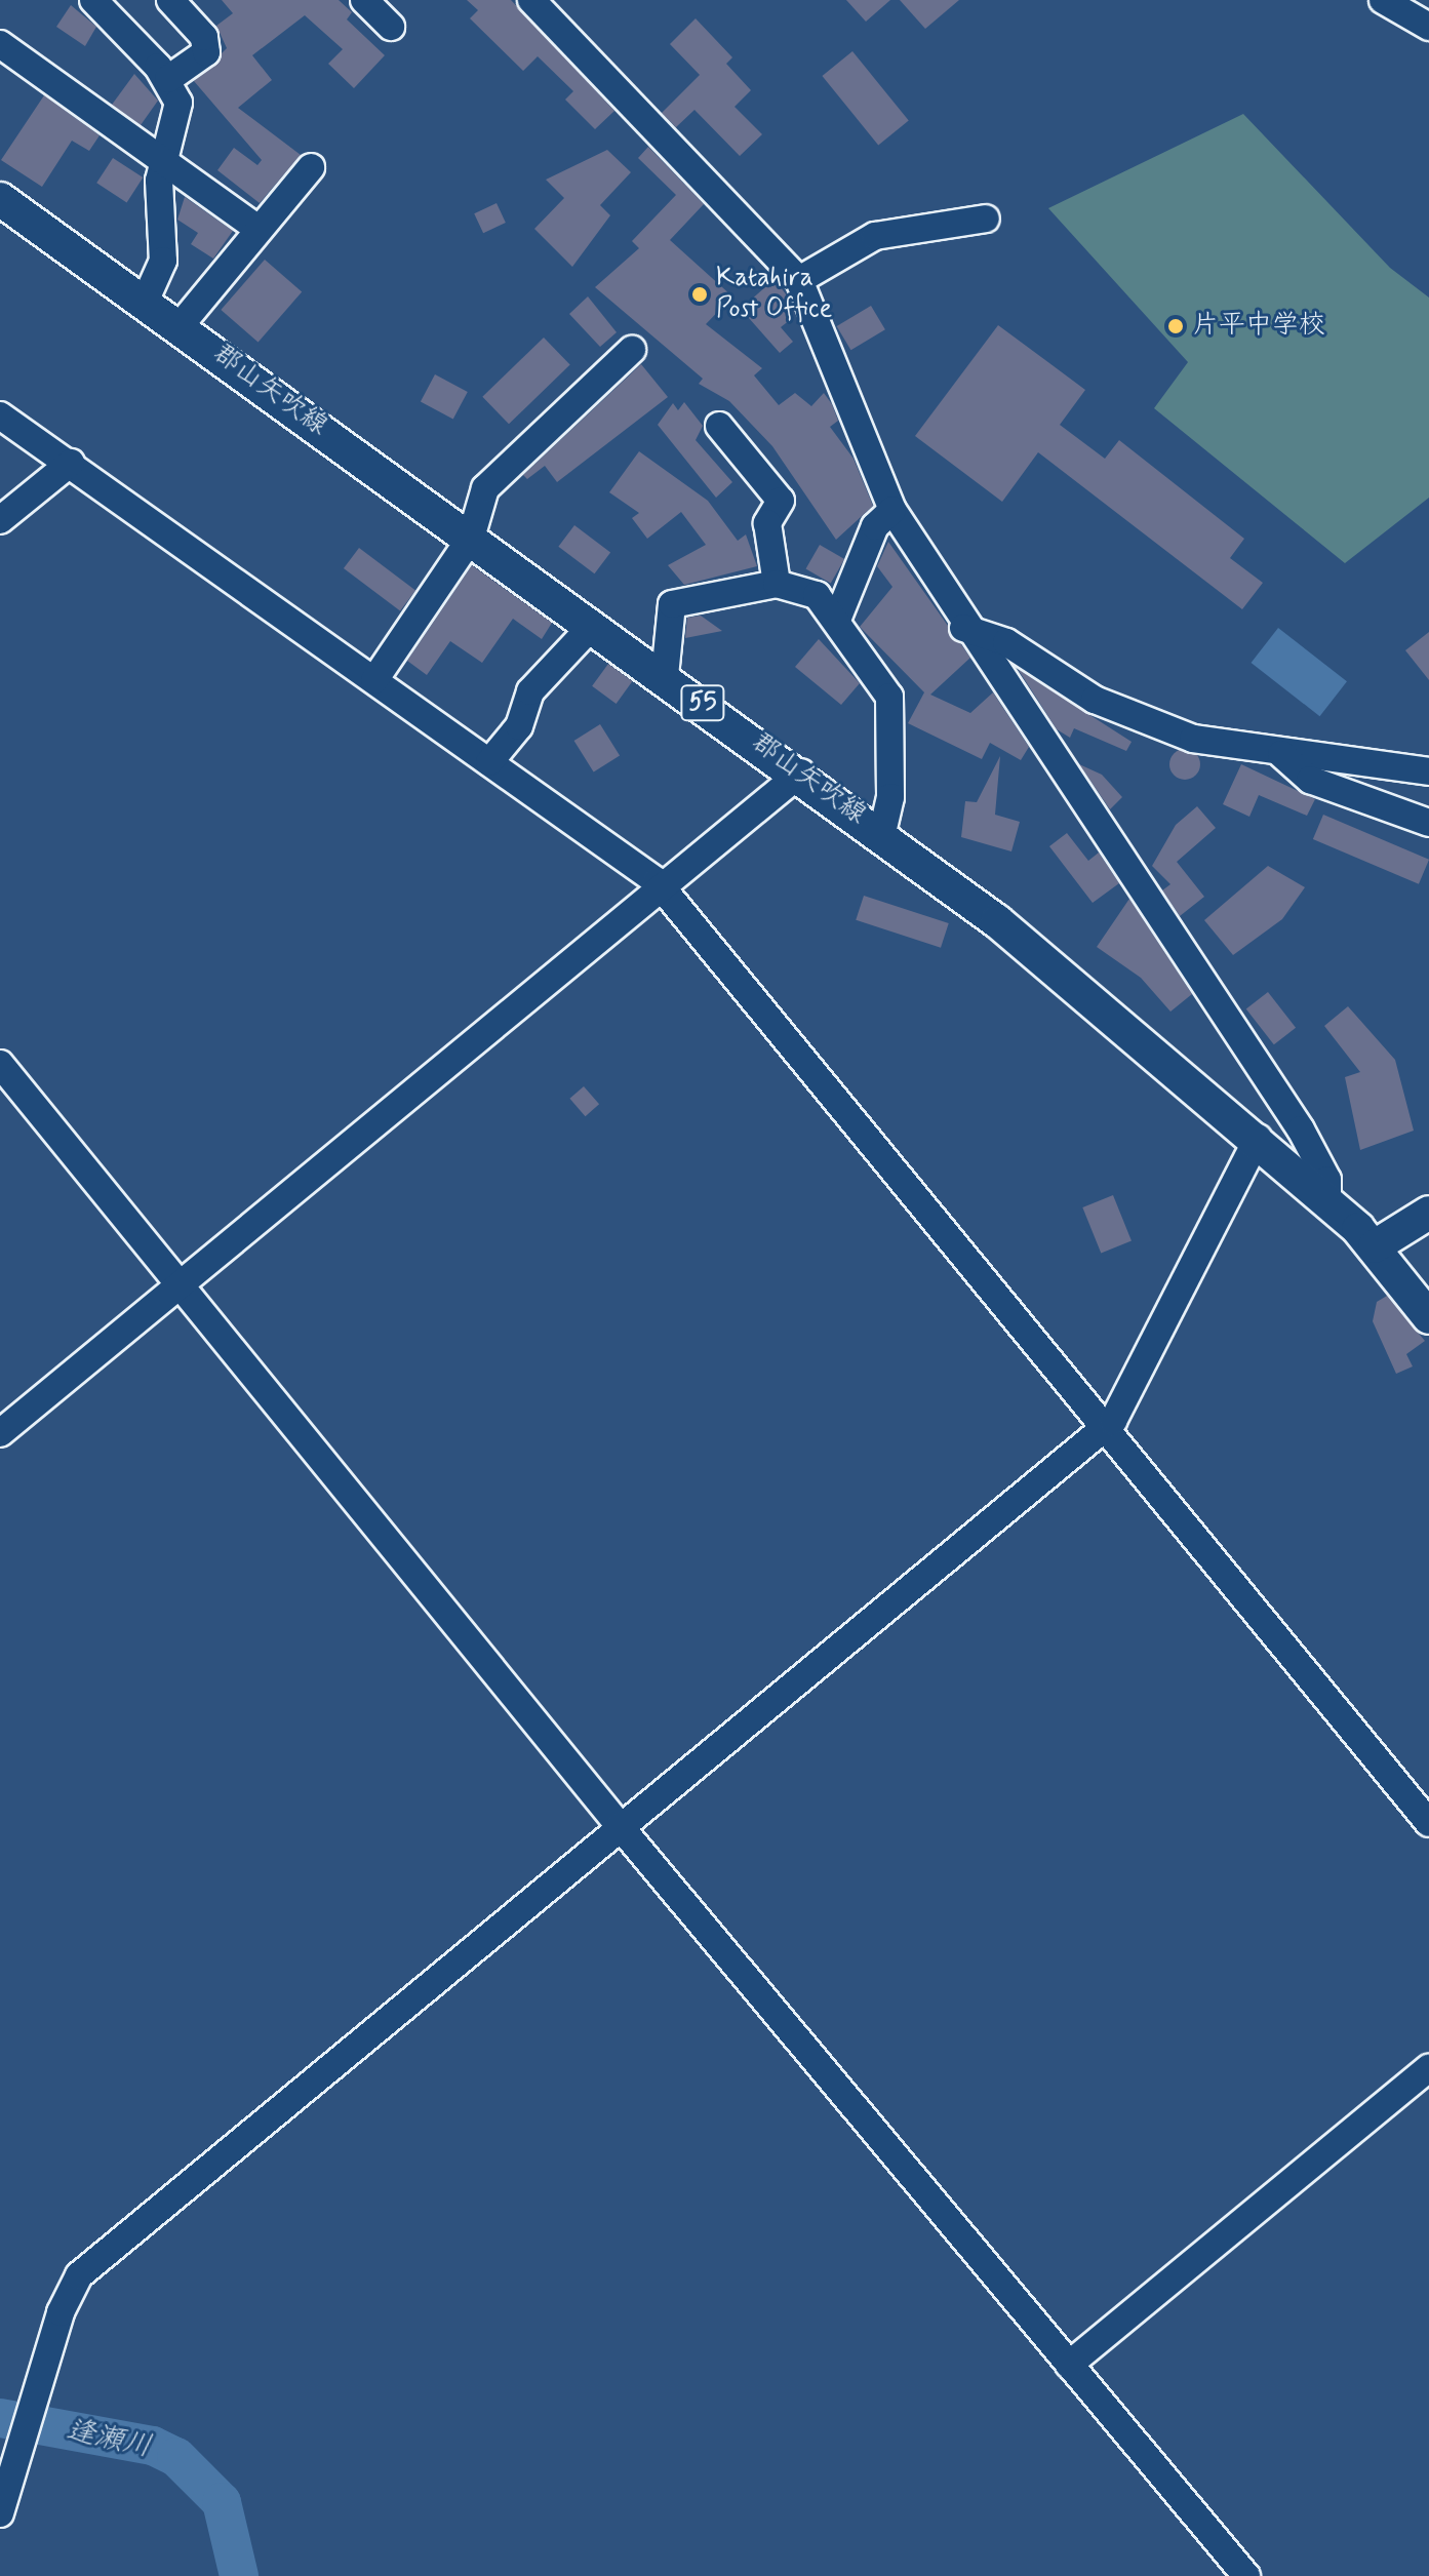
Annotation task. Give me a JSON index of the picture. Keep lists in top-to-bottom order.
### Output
{
  "streets": {
    "main road": ["郡山矢吹線", "55"]
  },
  "water": ["逢瀬川"],
  "places": ["Katahira Post Office", "片平中学校"]
}
